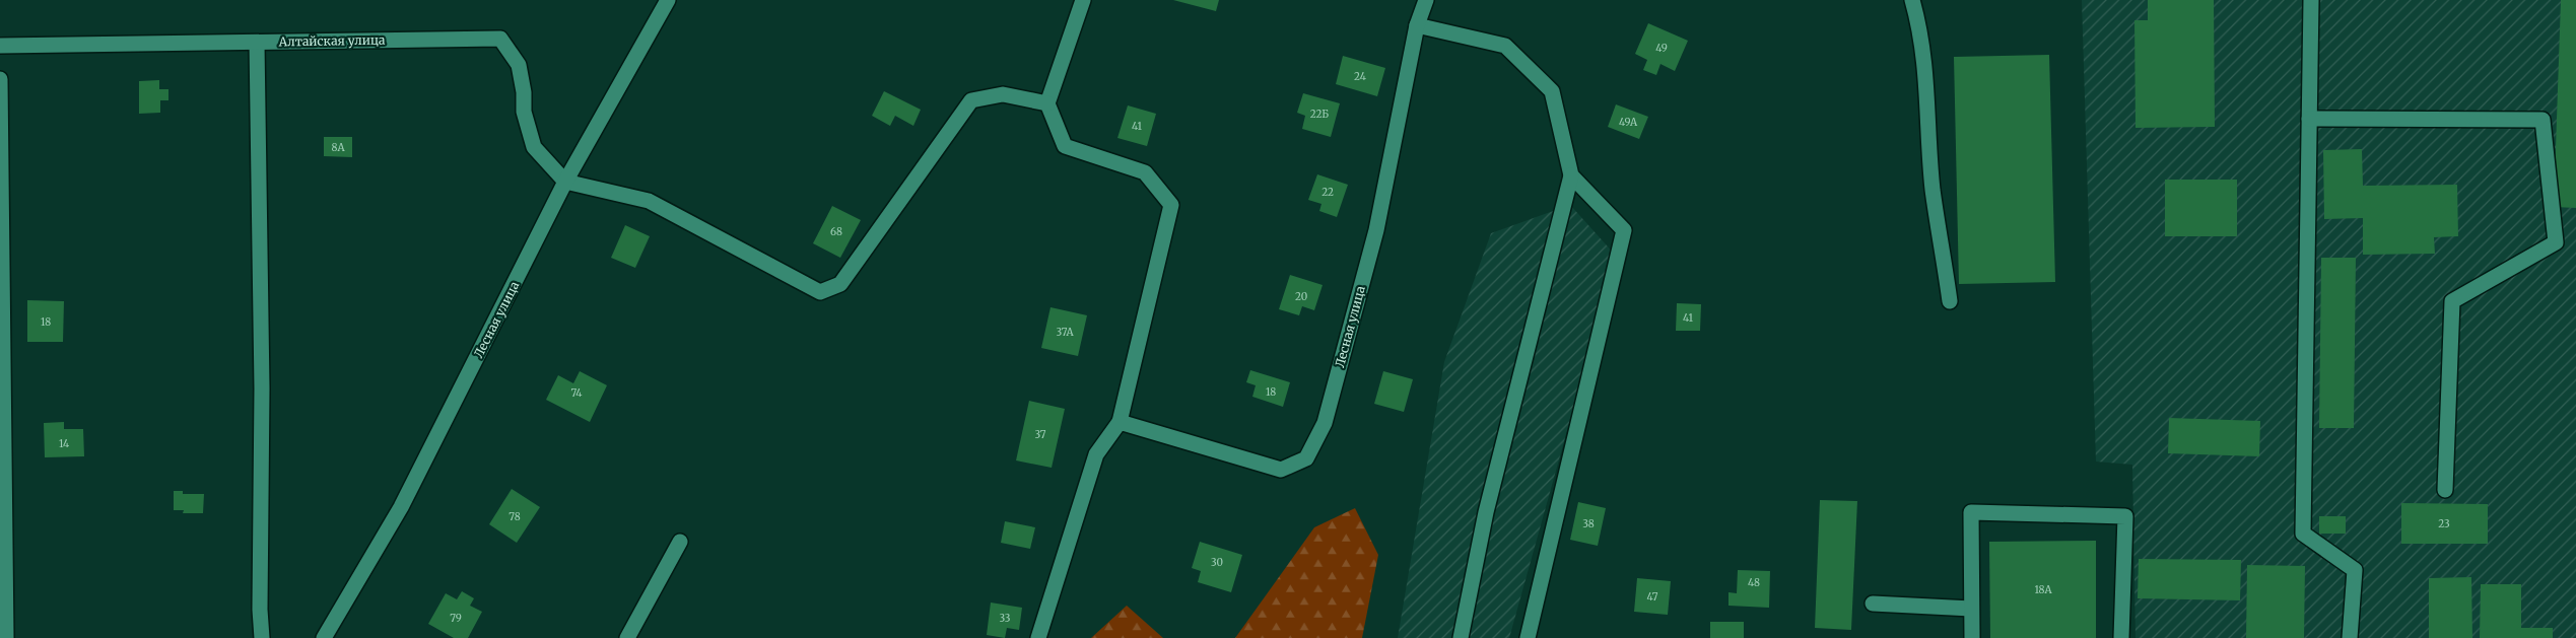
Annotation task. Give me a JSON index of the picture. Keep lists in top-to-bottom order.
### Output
{
  "streets": {
    "street": ["Алтайская улица", "Лесная улица"]
  },
  "crossings": [
    ["Алтайская улица", "Лесная улица"]
  ],
  "house_numbers": [
    "49",
    "24",
    "22Б",
    "49А",
    "41",
    "8А",
    "22",
    "68",
    "20",
    "41",
    "18",
    "37А",
    "18",
    "74",
    "37",
    "14",
    "78",
    "38",
    "23",
    "30",
    "48",
    "18А",
    "47",
    "79",
    "33"
  ]
}
